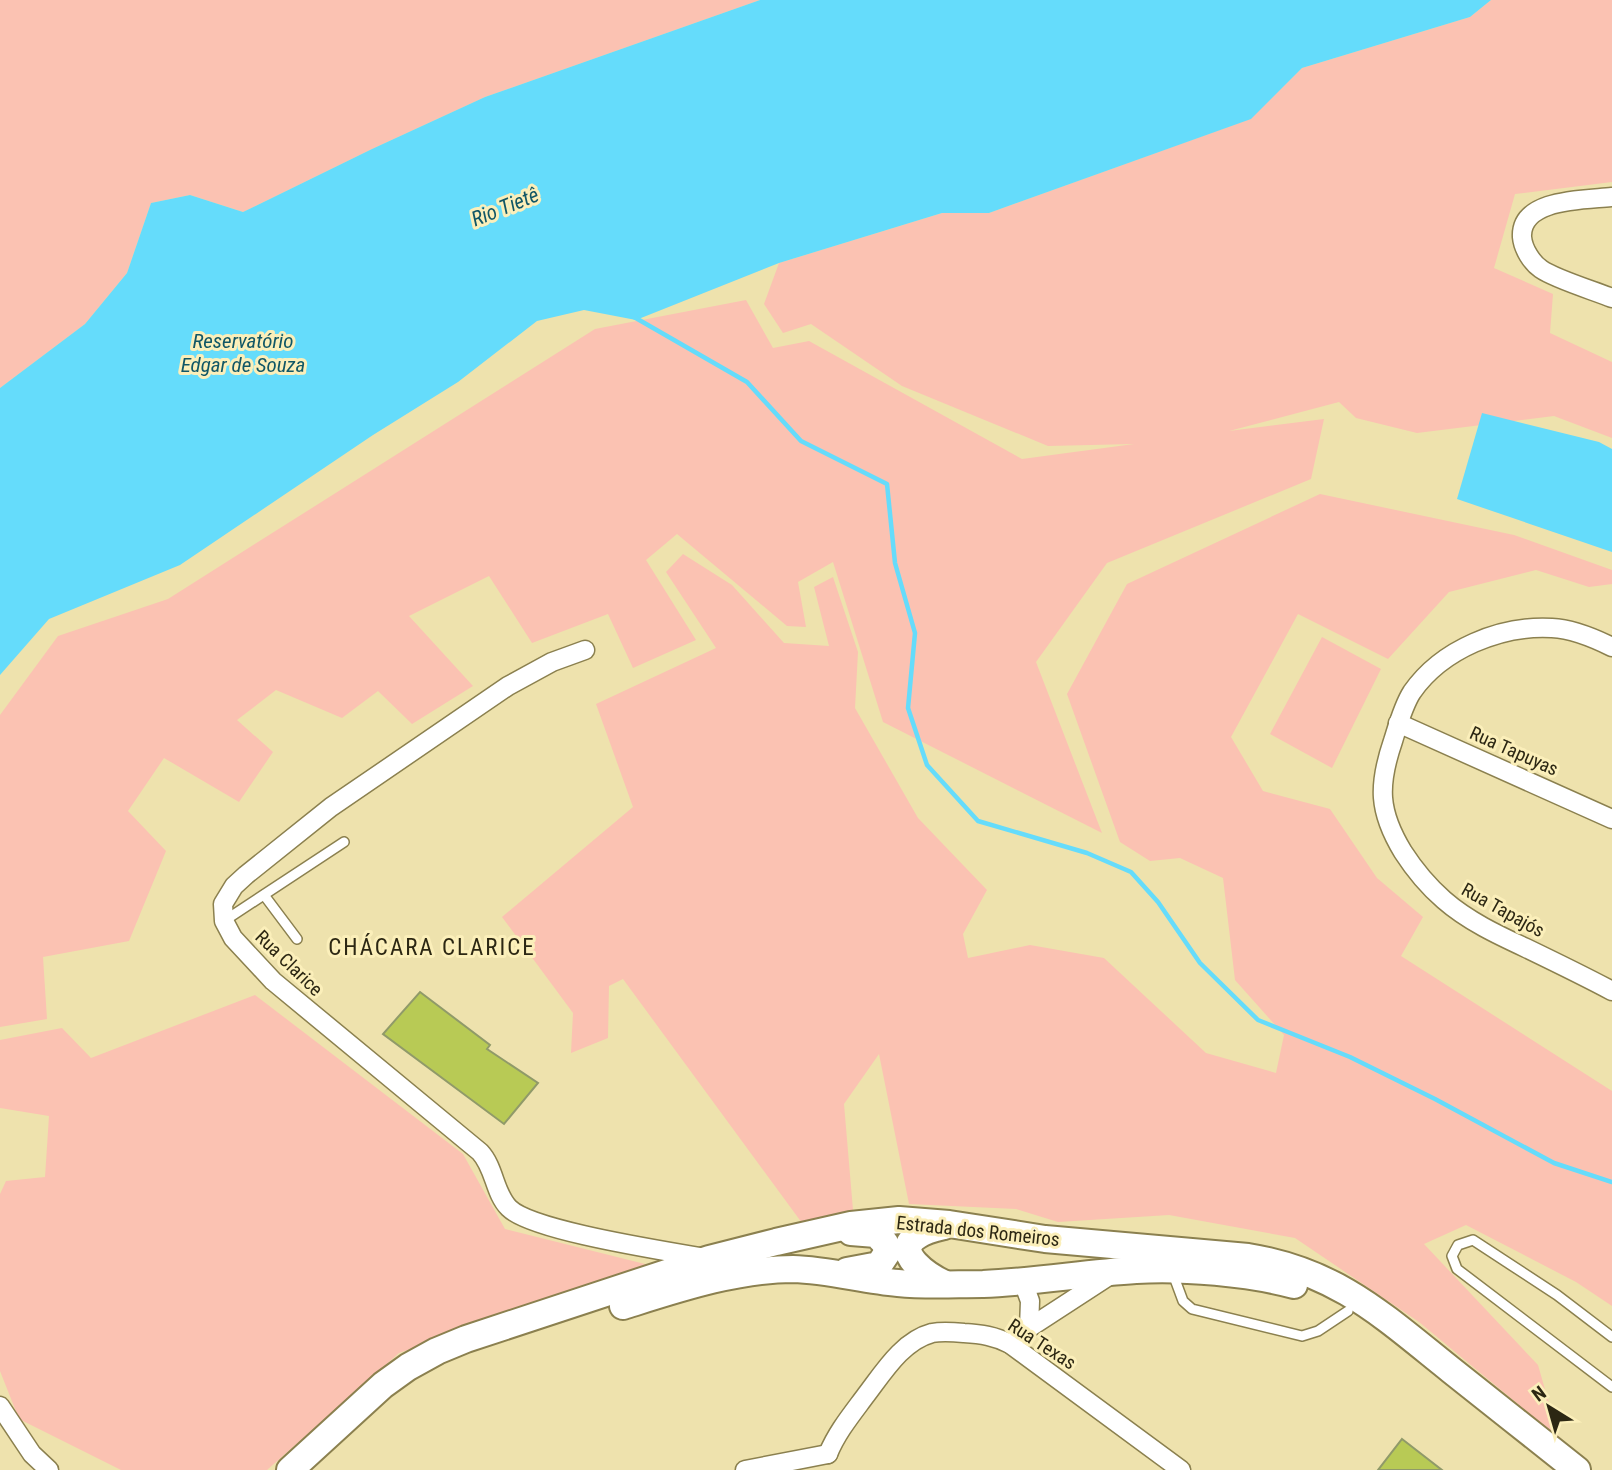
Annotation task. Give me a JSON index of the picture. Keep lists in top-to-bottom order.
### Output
{
  "streets": {
    "main road": ["Estrada dos Romeiros"],
    "street": [
      "Rua Tapuyas",
      "Rua Tapajós",
      "Rua Clarice",
      "Rua Texas"
    ]
  },
  "crossings": [
    ["Rua Tapuyas", "Rua Tapajós"],
    ["Rua Clarice", "Estrada dos Romeiros"]
  ],
  "districts": ["CHÁCARA CLARICE"],
  "water": ["Rio Tietê", "Reservatório Edgar de Souza"],
  "north": "top left"
}
